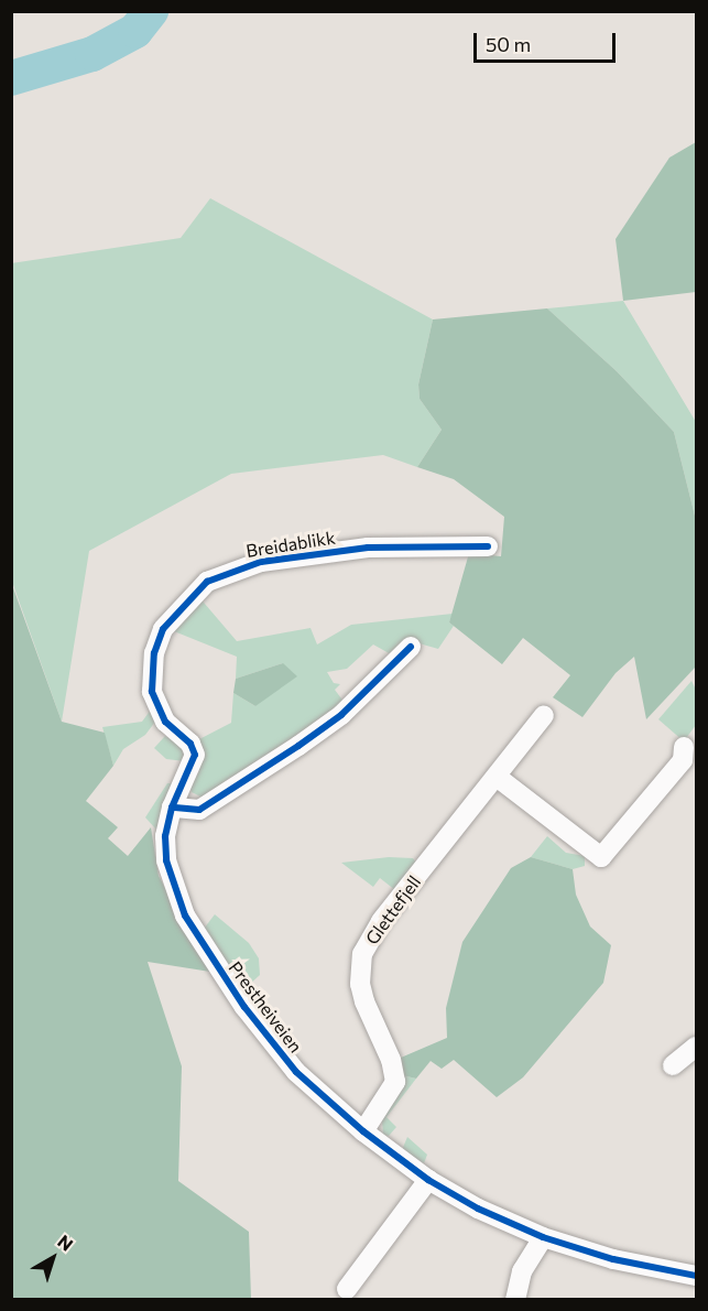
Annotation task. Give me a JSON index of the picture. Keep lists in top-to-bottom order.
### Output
{
  "streets": {
    "street": ["Breidablikk", "Glettefjell", "Prestheiveien"]
  },
  "crossings": [
    ["Breidablikk", "Prestheiveien"],
    ["Glettefjell", "Prestheiveien"]
  ],
  "scale_bar": "50 m",
  "north": "top right"
}
